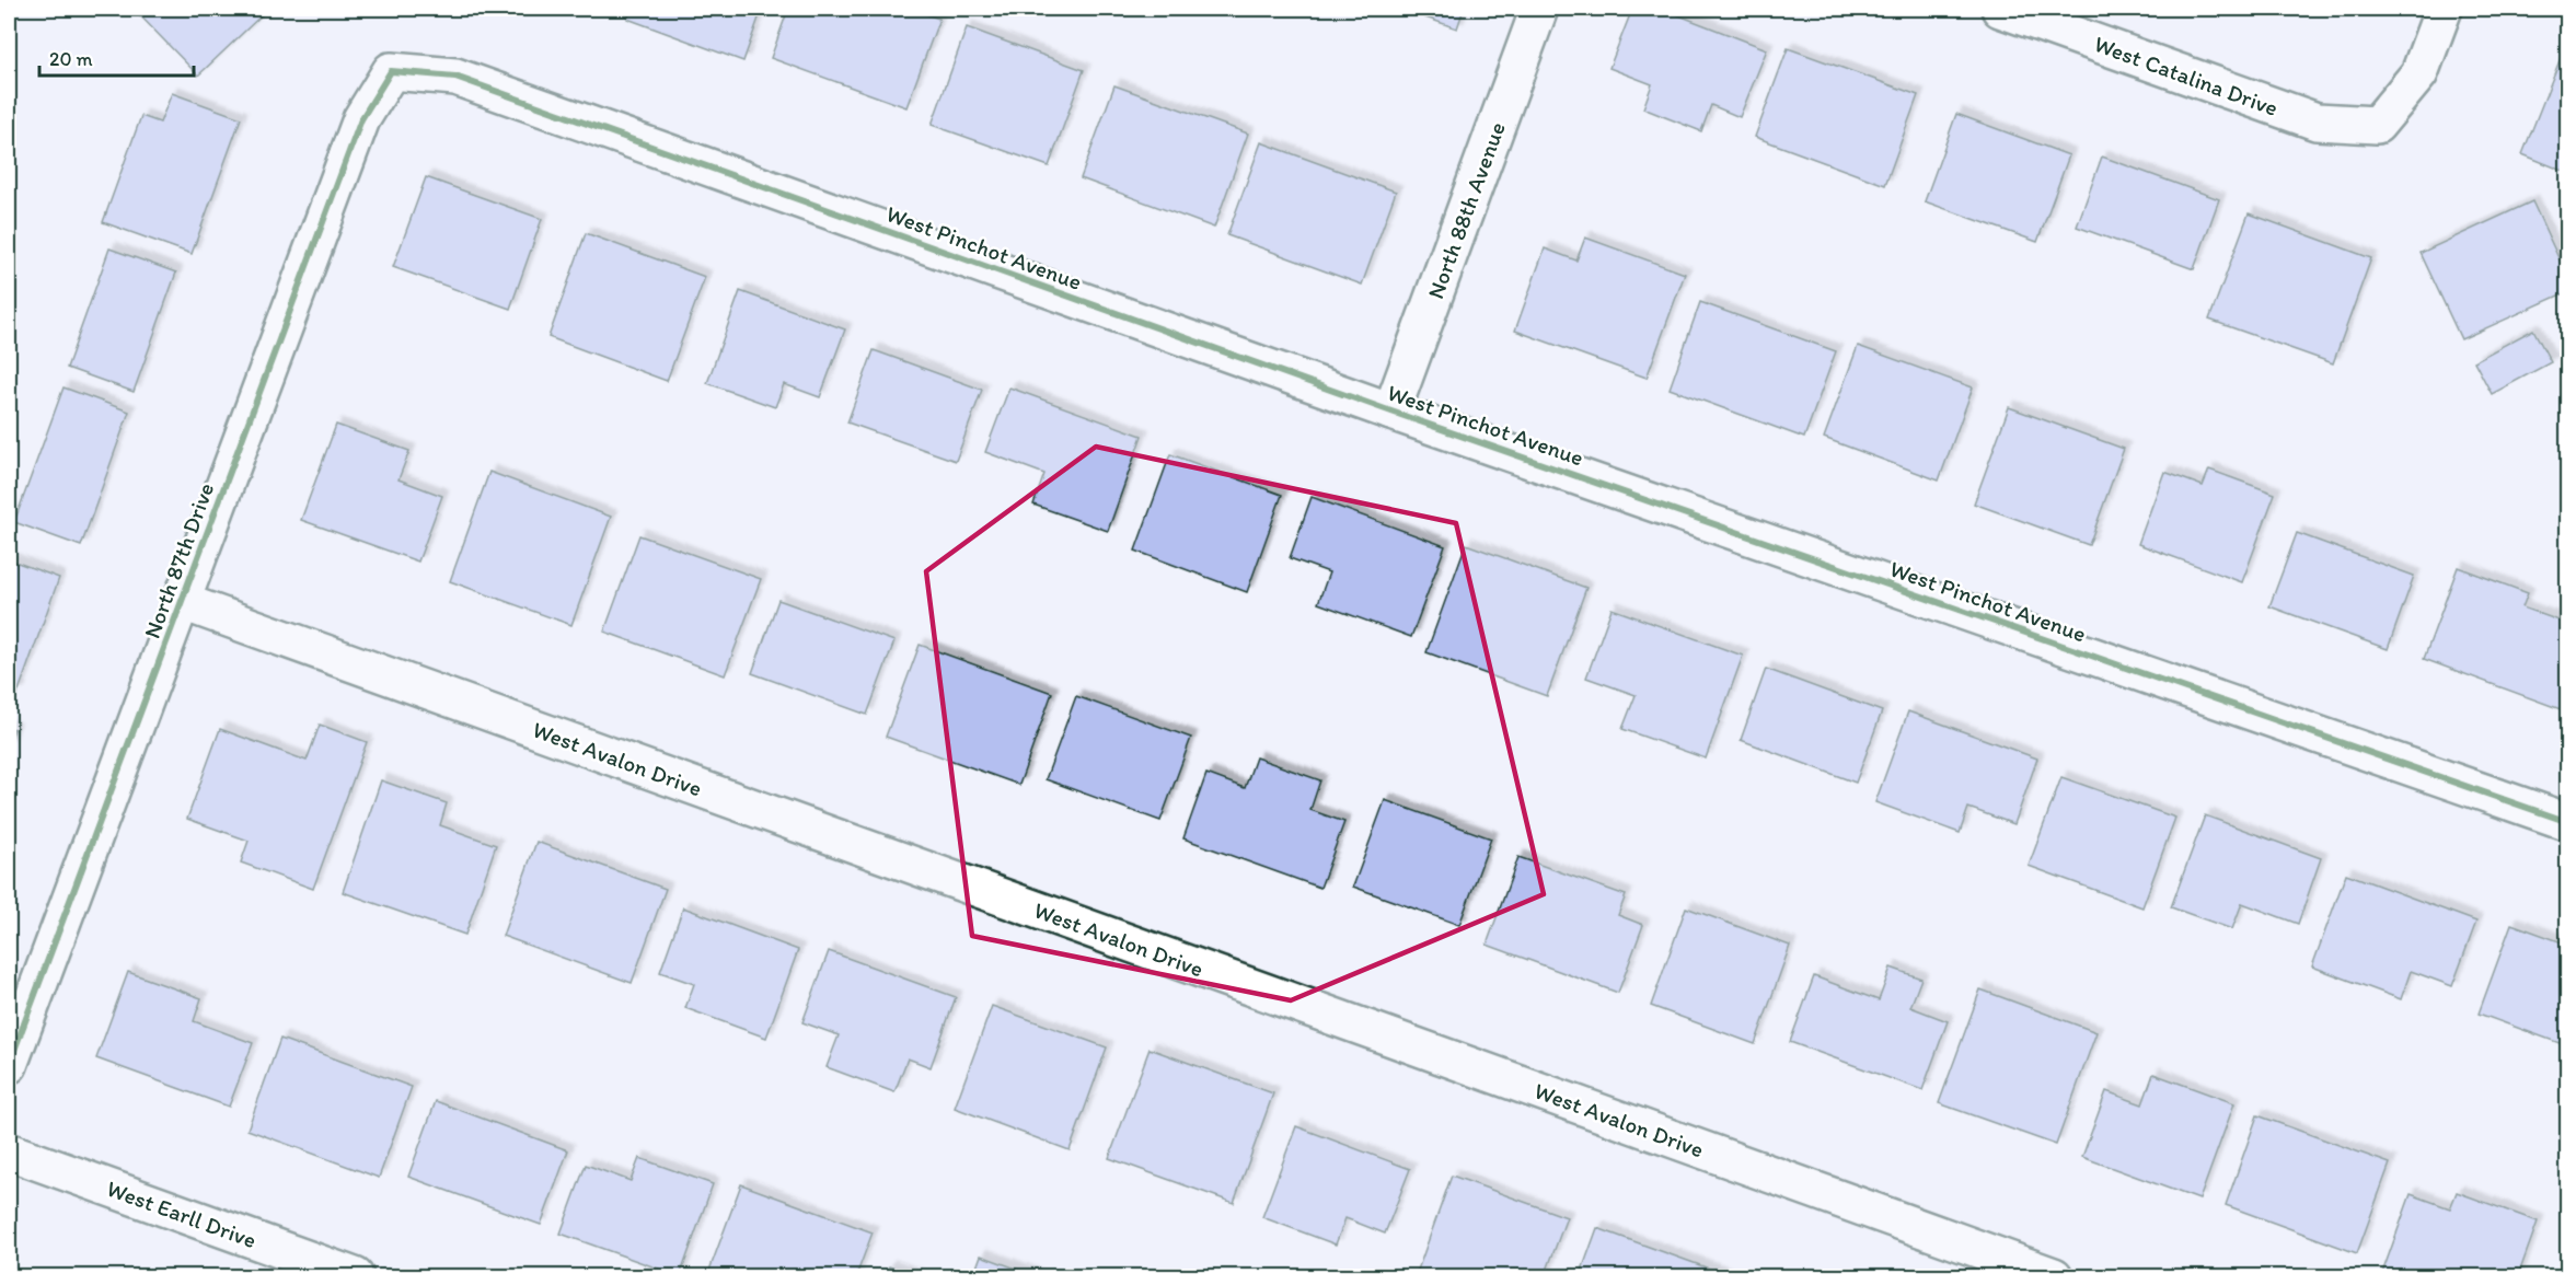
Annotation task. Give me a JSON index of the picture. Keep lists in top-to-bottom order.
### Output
{
  "streets": {
    "street": [
      "West Catalina Drive",
      "North 88th Avenue",
      "West Pinchot Avenue",
      "North 87th Drive",
      "West Avalon Drive",
      "West Earll Drive"
    ]
  },
  "crossings": [
    ["North 88th Avenue", "West Pinchot Avenue"],
    ["West Pinchot Avenue", "North 87th Drive"],
    ["North 87th Drive", "West Avalon Drive"]
  ],
  "scale_bar": "20 m"
}
